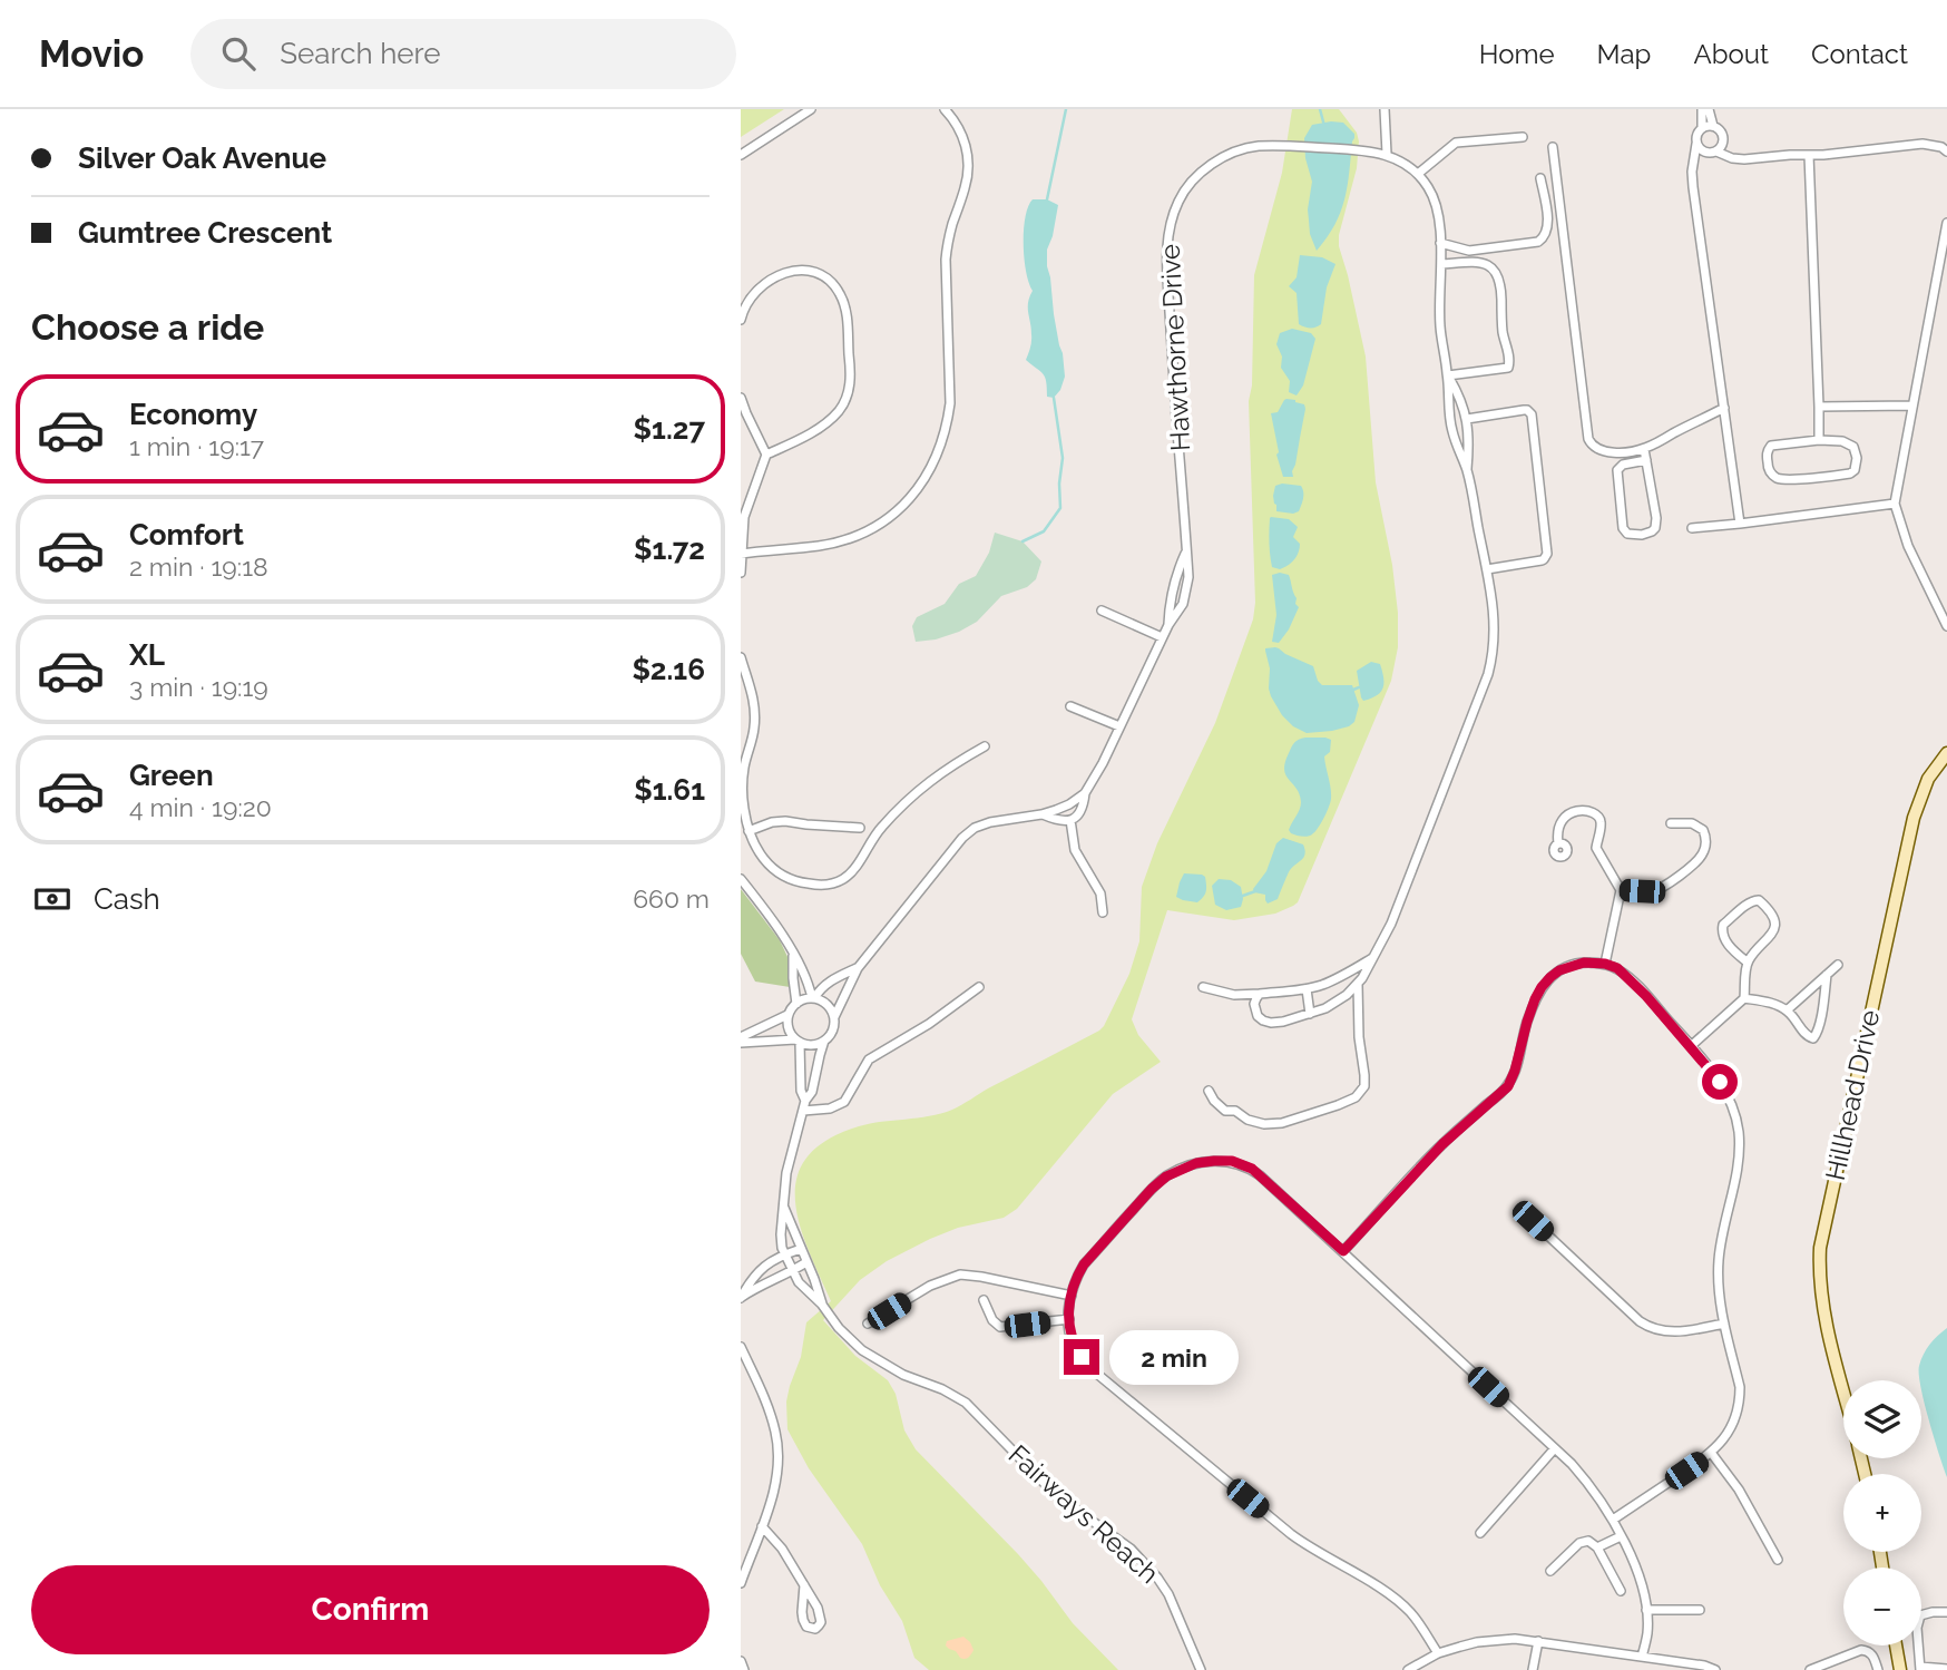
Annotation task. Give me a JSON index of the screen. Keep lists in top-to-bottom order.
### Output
{
  "streets": {
    "street": ["Hawthorne Drive", "Hillhead Drive", "Fairways Reach"]
  },
  "page": {
    "header": "Movio",
    "search": "Search here",
    "nav": [
      "Home",
      "Map",
      "About",
      "Contact"
    ],
    "banner": ["Silver Oak Avenue", "Gumtree Crescent"],
    "heading": "Choose a ride",
    "list": [
      {
        "name": "Economy",
        "note": "1 min · 19:17",
        "value": "$1.27"
      },
      {
        "name": "Comfort",
        "note": "2 min · 19:18",
        "value": "$1.72"
      },
      {
        "name": "XL",
        "note": "3 min · 19:19",
        "value": "$2.16"
      },
      {
        "name": "Green",
        "note": "4 min · 19:20",
        "value": "$1.61"
      }
    ],
    "pay": ["Cash", "660 m"],
    "bubble": "2 min",
    "map_buttons": ["+", "−"],
    "buttons": "Confirm"
  }
}
